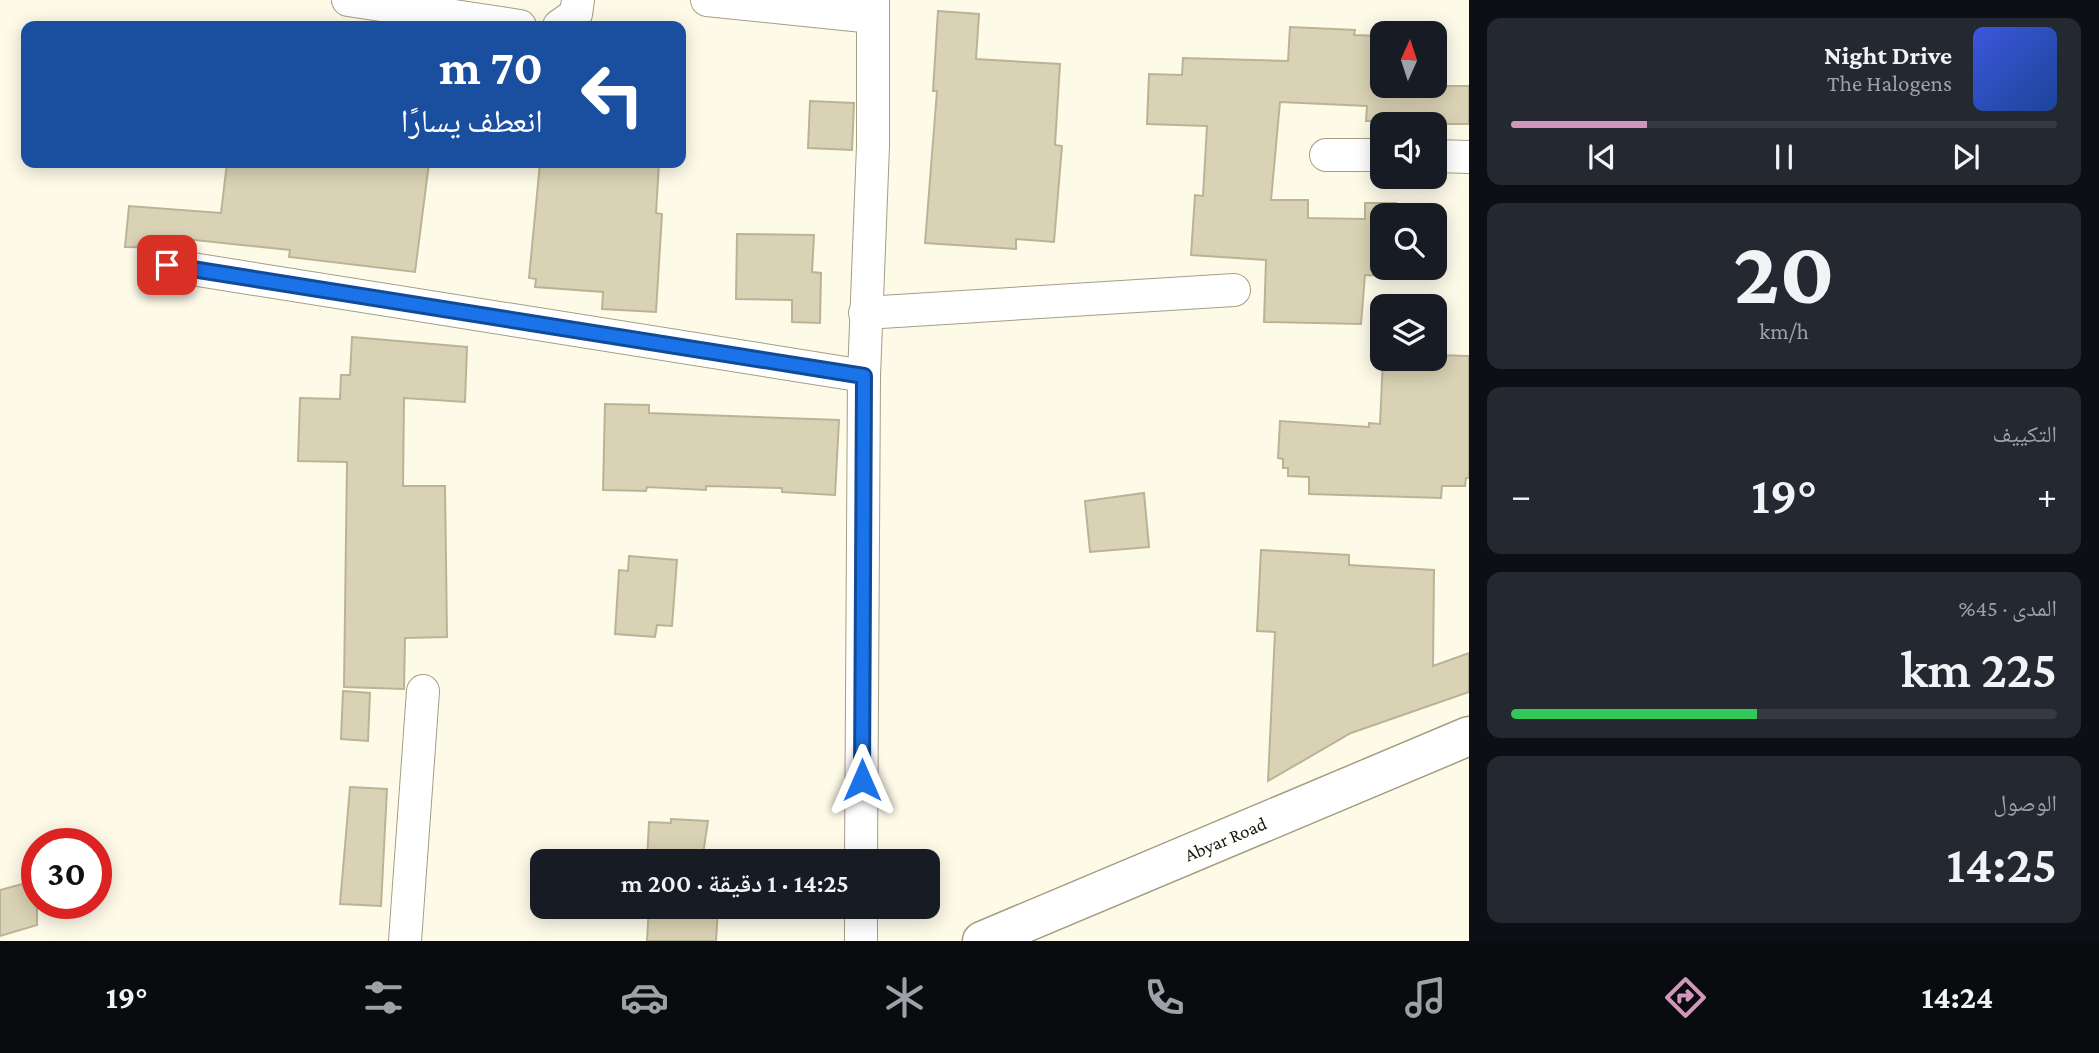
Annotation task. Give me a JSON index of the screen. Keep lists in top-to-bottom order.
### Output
{
  "streets": {
    "main road": ["Abyar Road"]
  },
  "north": "top",
  "page": {
    "turn": ["70 m", "انعطف يسارًا"],
    "song": ["Night Drive", "The Halogens"],
    "tile": [
      ["20", "km/h"],
      "التكييف",
      ["المدى · 45%", "225 km"],
      ["الوصول", "14:25"]
    ],
    "heat": ["−", "19°", "+"],
    "limit": "30",
    "trip": "14:25 · 1 دقيقة · 200 m",
    "tabs": ["14:24", "19°"]
  }
}
